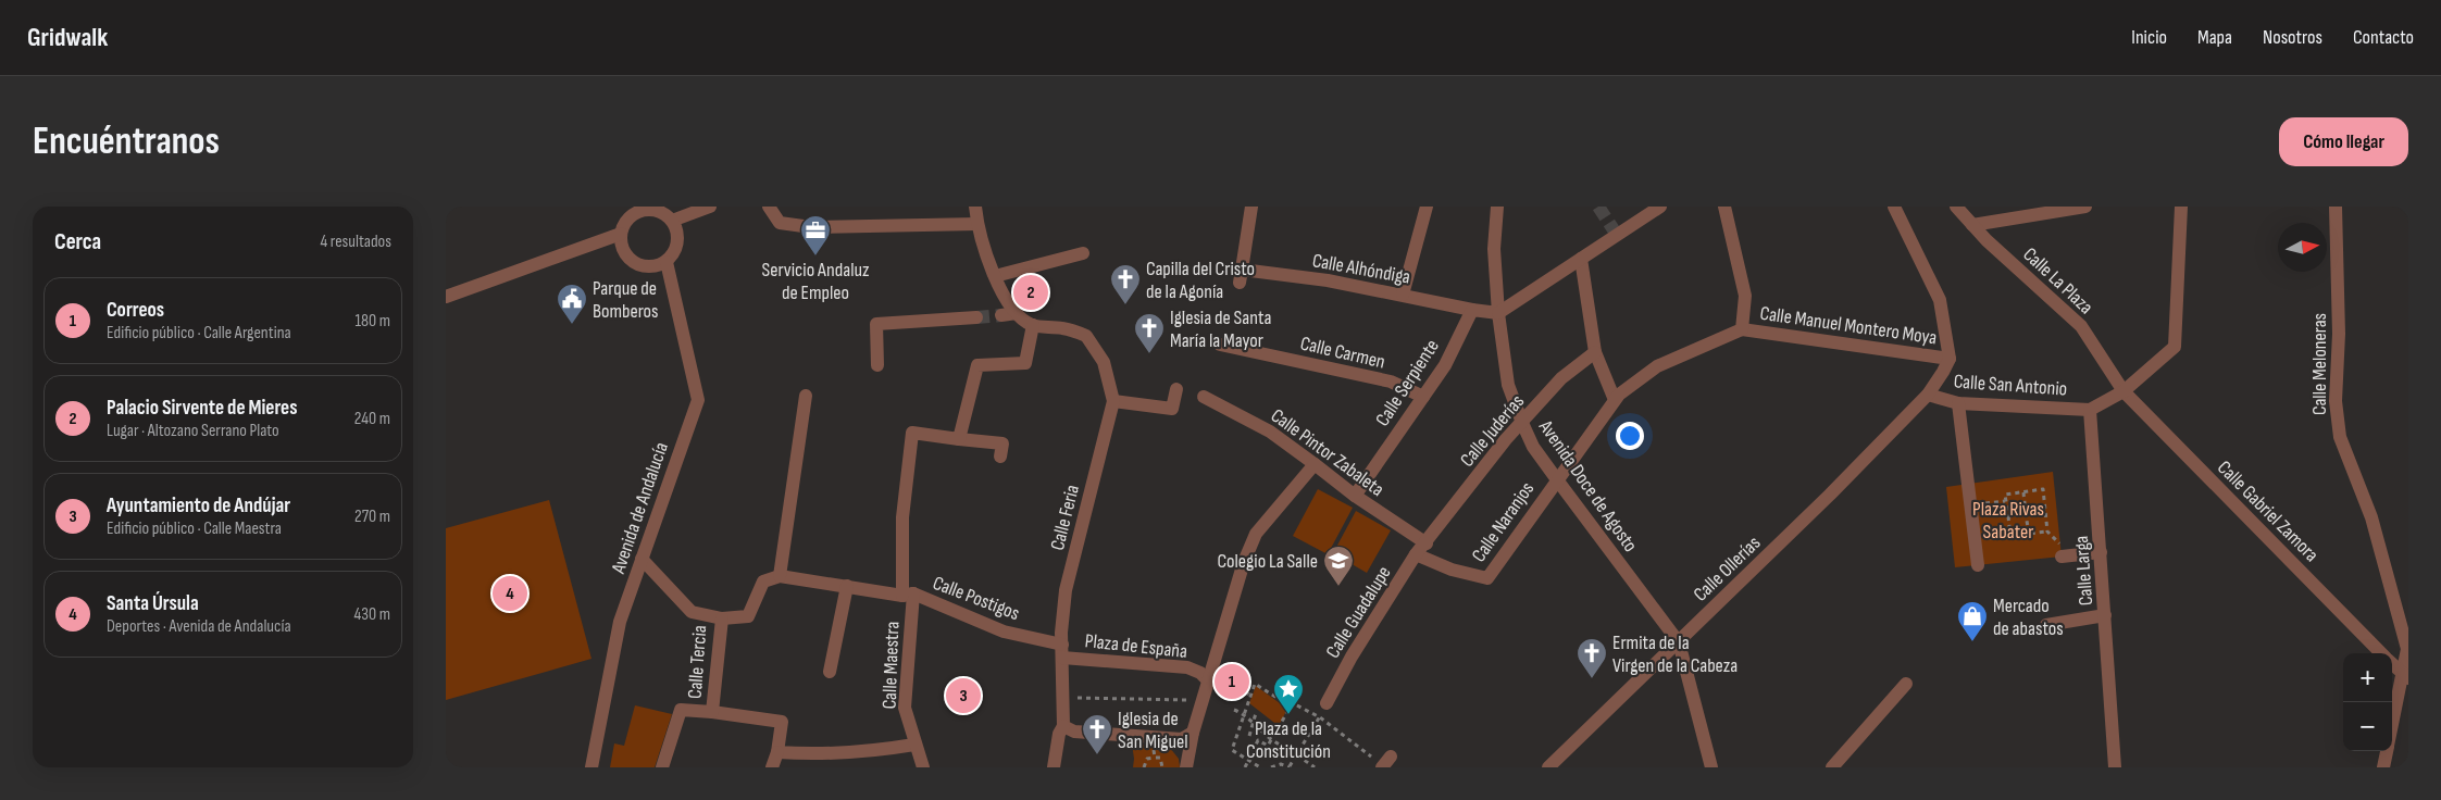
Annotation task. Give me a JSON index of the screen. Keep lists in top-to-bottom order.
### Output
{
  "streets": {
    "street": [
      "Calle Alhóndiga",
      "Calle La Plaza",
      "Calle Manuel Montero Moya",
      "Calle Carmen",
      "Calle Meloneras",
      "Calle Serpiente",
      "Calle San Antonio",
      "Calle Juderías",
      "Calle Pintor Zabaleta",
      "Avenida Doce de Agosto",
      "Avenida de Andalucía",
      "Calle Gabriel Zamora",
      "Calle Feria",
      "Calle Naranjos",
      "Calle Ollerías",
      "Calle Larga",
      "Calle Postigos",
      "Calle Guadalupe",
      "Plaza de España",
      "Calle Tercia",
      "Calle Maestra"
    ]
  },
  "crossings": [
    ["Calle Alhóndiga", "Calle Serpiente"],
    ["Calle La Plaza", "Calle Gabriel Zamora"],
    ["Calle Manuel Montero Moya", "Calle Ollerías"],
    ["Calle Carmen", "Calle Serpiente"],
    ["Calle Meloneras", "Calle Gabriel Zamora"],
    ["Calle Serpiente", "Calle Pintor Zabaleta"],
    ["Calle San Antonio", "Calle Ollerías"],
    ["Calle San Antonio", "Calle Larga"],
    ["Calle Juderías", "Calle Pintor Zabaleta"],
    ["Calle Juderías", "Avenida Doce de Agosto"],
    ["Calle Juderías", "Calle Guadalupe"],
    ["Calle Pintor Zabaleta", "Calle Guadalupe"],
    ["Avenida Doce de Agosto", "Calle Naranjos"],
    ["Avenida Doce de Agosto", "Calle Ollerías"],
    ["Avenida de Andalucía", "Calle Tercia"],
    ["Calle Feria", "Calle Postigos"],
    ["Calle Feria", "Plaza de España"],
    ["Calle Naranjos", "Calle Guadalupe"],
    ["Calle Postigos", "Plaza de España"],
    ["Calle Postigos", "Calle Maestra"]
  ],
  "parks": ["Plaza Rivas Sabater"],
  "places": {
    "office": ["Servicio Andaluz de Empleo"],
    "church": [
      "Capilla del Cristo de la Agonía",
      "Iglesia de Santa María la Mayor",
      "Ermita de la Virgen de la Cabeza",
      "Iglesia de San Miguel"
    ],
    "public building": ["Parque de Bomberos"],
    "school or university": ["Colegio La Salle"],
    "shop": ["Mercado de abastos"],
    "place": ["Plaza de la Constitución"]
  },
  "north": "right",
  "page": {
    "header": "Gridwalk",
    "nav": [
      "Inicio",
      "Mapa",
      "Nosotros",
      "Contacto"
    ],
    "buttons": "Cómo llegar",
    "title": "Encuéntranos",
    "heading": ["Cerca", "4 resultados"],
    "pins": [
      "2",
      "4",
      "1",
      "3"
    ],
    "list": [
      {
        "mark": "1",
        "name": "Correos",
        "note": "Edificio público · Calle Argentina",
        "value": "180 m"
      },
      {
        "mark": "2",
        "name": "Palacio Sirvente de Mieres",
        "note": "Lugar · Altozano Serrano Plato",
        "value": "240 m"
      },
      {
        "mark": "3",
        "name": "Ayuntamiento de Andújar",
        "note": "Edificio público · Calle Maestra",
        "value": "270 m"
      },
      {
        "mark": "4",
        "name": "Santa Úrsula",
        "note": "Deportes · Avenida de Andalucía",
        "value": "430 m"
      }
    ],
    "map_buttons": ["+", "−"]
  }
}
